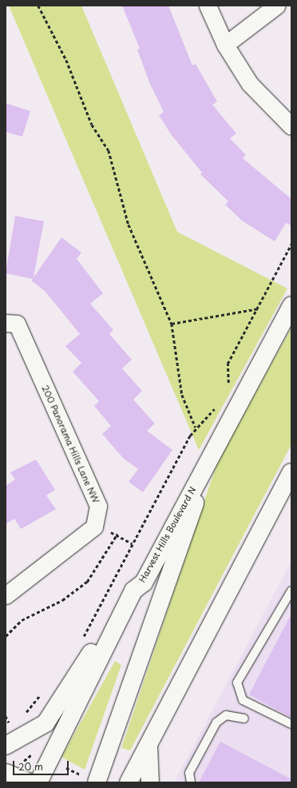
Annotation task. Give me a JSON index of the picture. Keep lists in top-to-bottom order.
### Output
{
  "streets": {
    "main road": ["Harvest Hills Boulevard N"],
    "street": ["200 Panorama Hills Lane NW"]
  },
  "scale_bar": "20 m"
}
